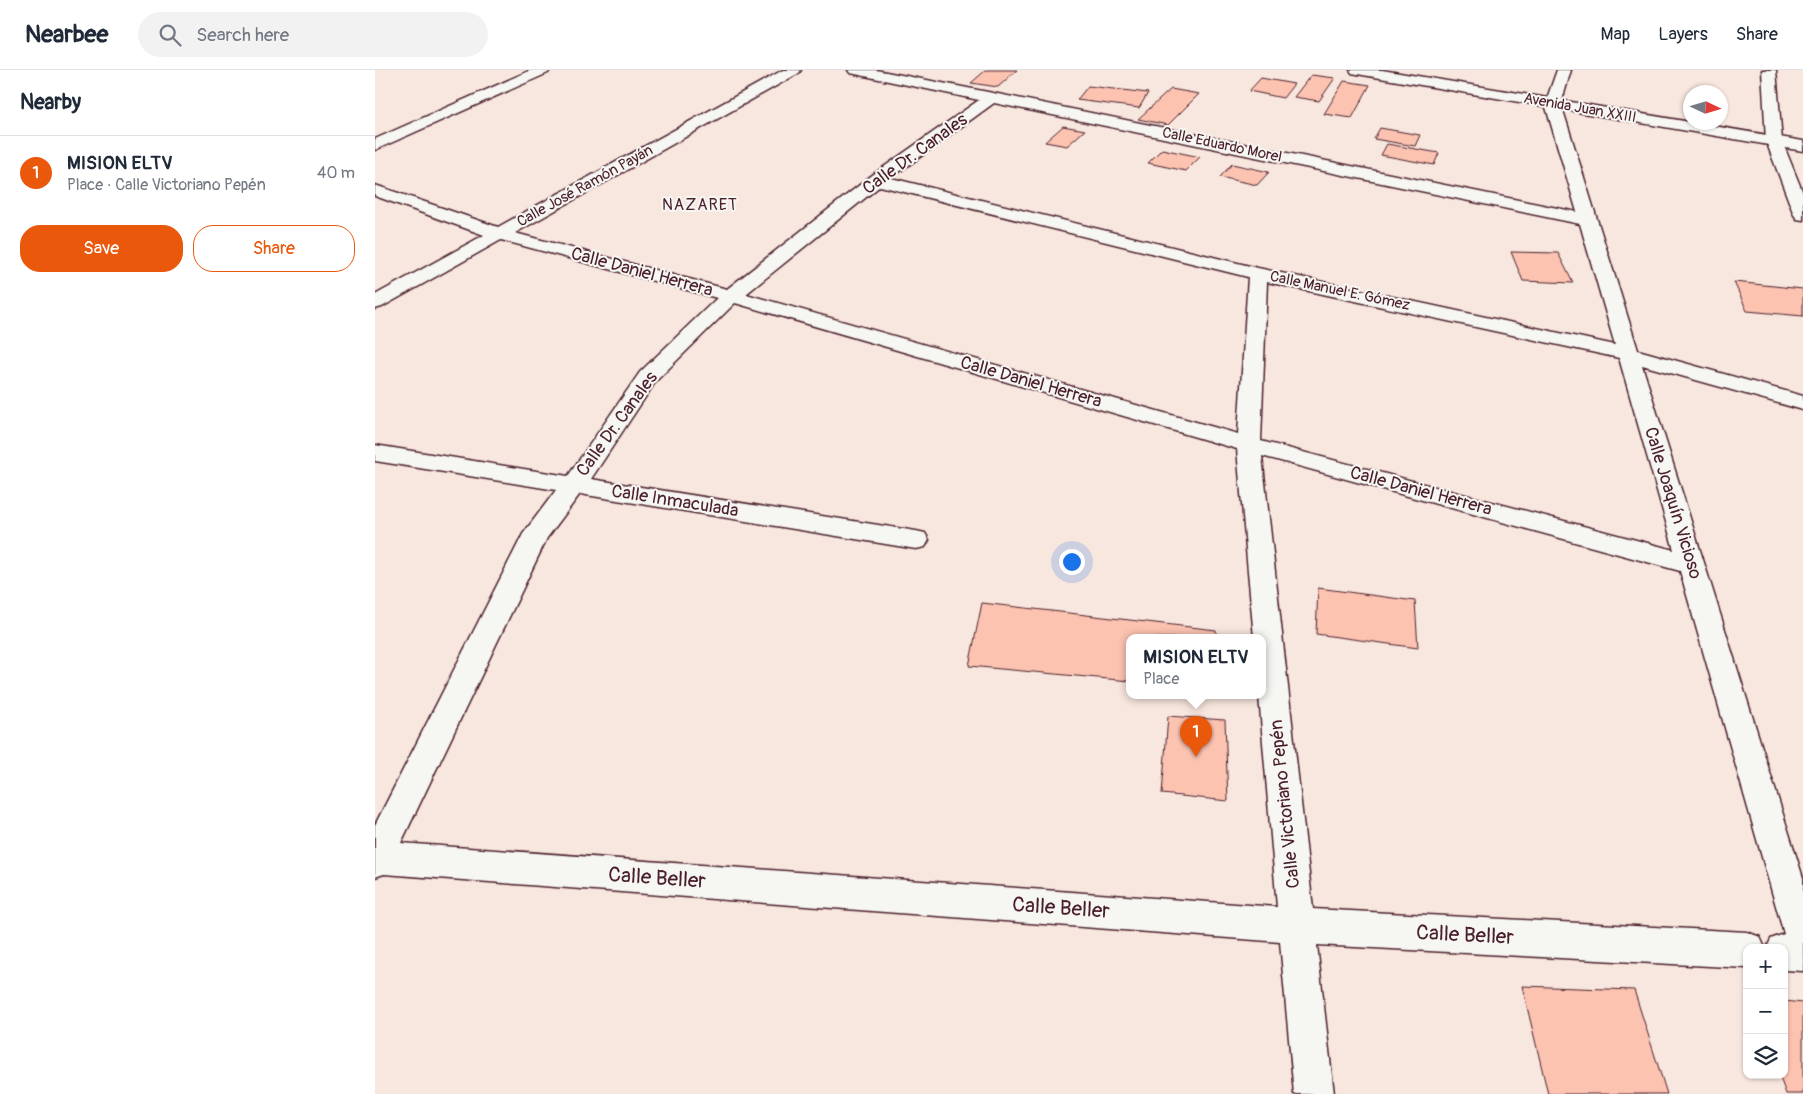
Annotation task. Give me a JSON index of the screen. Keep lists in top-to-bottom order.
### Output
{
  "streets": {
    "street": [
      "Avenida Juan XXIII",
      "Calle Eduardo Morel",
      "Calle Dr. Canales",
      "Calle José Ramón Payán",
      "Calle Daniel Herrera",
      "Calle Manuel E. Gómez",
      "Calle Inmaculada",
      "Calle Joaquín Vicioso",
      "Calle Victoriano Pepén",
      "Calle Beller"
    ]
  },
  "crossings": [
    ["Avenida Juan XXIII", "Calle Joaquín Vicioso"],
    ["Calle Eduardo Morel", "Calle Dr. Canales"],
    ["Calle Eduardo Morel", "Calle Joaquín Vicioso"],
    ["Calle Dr. Canales", "Calle Daniel Herrera"],
    ["Calle Dr. Canales", "Calle Manuel E. Gómez"],
    ["Calle Dr. Canales", "Calle Inmaculada"],
    ["Calle Dr. Canales", "Calle Beller"],
    ["Calle José Ramón Payán", "Calle Daniel Herrera"],
    ["Calle Daniel Herrera", "Calle Joaquín Vicioso"],
    ["Calle Daniel Herrera", "Calle Victoriano Pepén"],
    ["Calle Manuel E. Gómez", "Calle Joaquín Vicioso"],
    ["Calle Manuel E. Gómez", "Calle Victoriano Pepén"],
    ["Calle Victoriano Pepén", "Calle Beller"]
  ],
  "districts": ["NAZARET"],
  "north": "right",
  "page": {
    "header": "Nearbee",
    "search": "Search here",
    "nav": ["Map", "Layers", "Share"],
    "heading": "Nearby",
    "list": [
      {
        "mark": "1",
        "name": "MISION ELTV",
        "note": "Place · Calle Victoriano Pepén",
        "value": "40 m"
      }
    ],
    "buttons": ["Save", "Share"],
    "popup": ["MISION ELTV", "Place"],
    "pins": "1",
    "map_buttons": ["+", "−"]
  }
}
